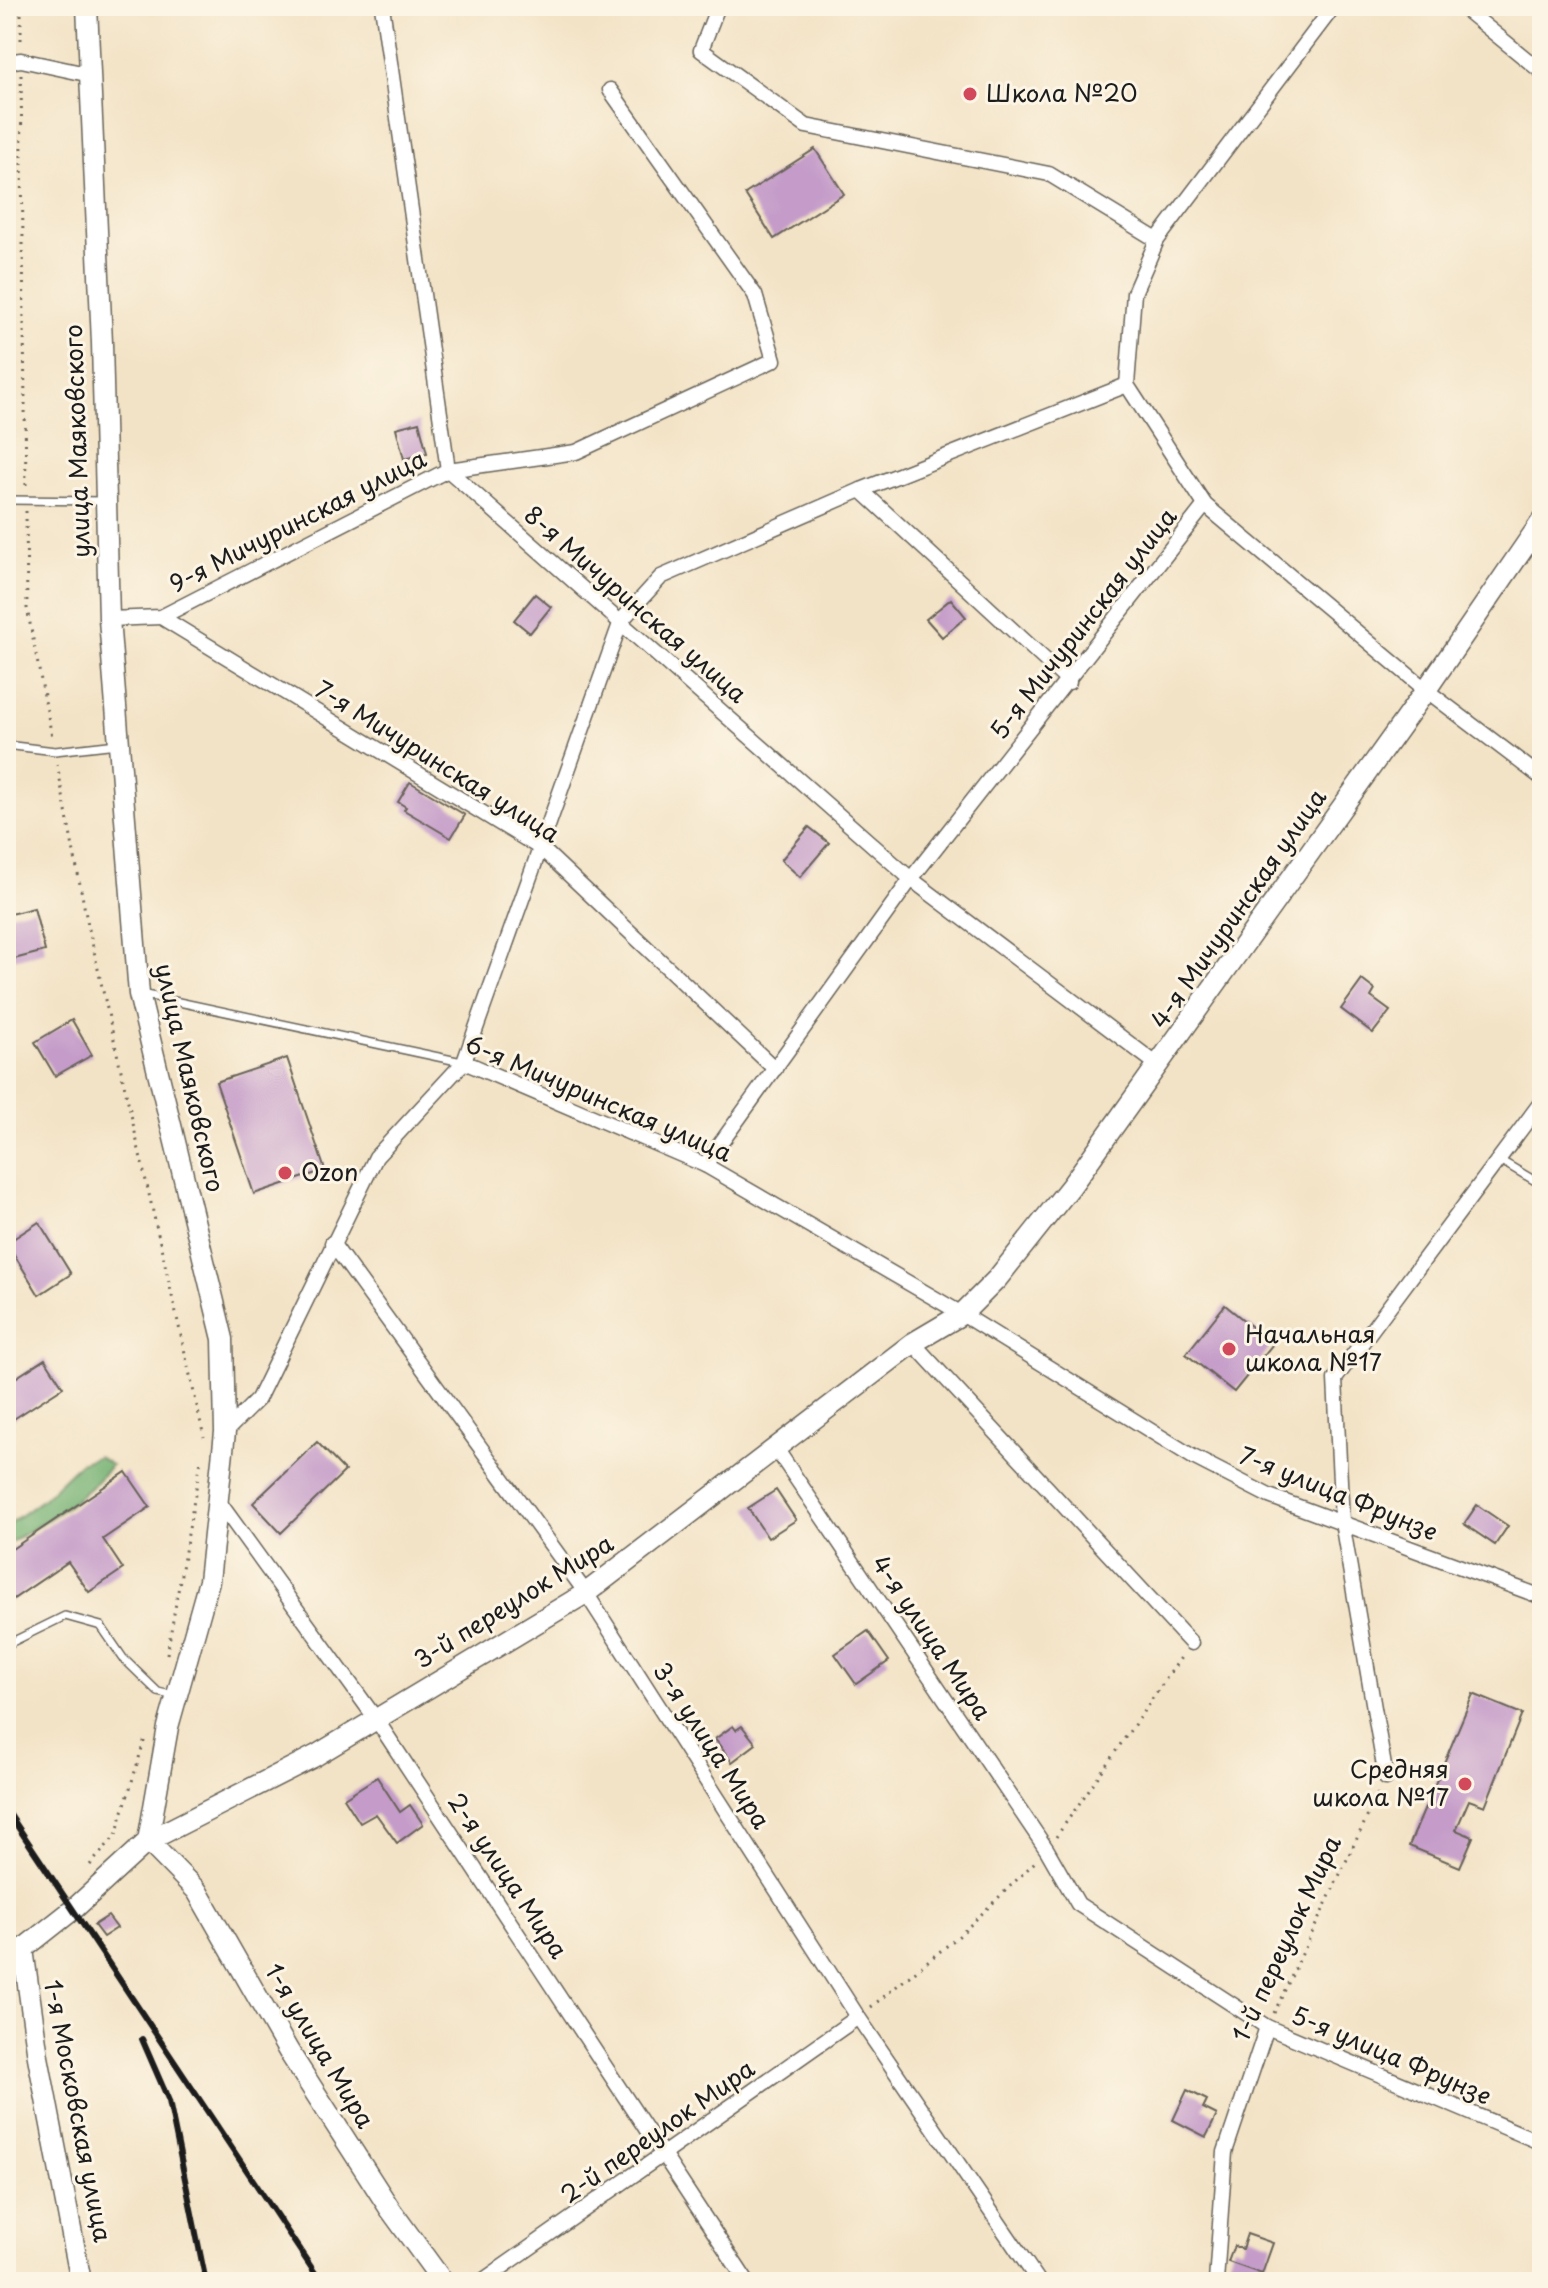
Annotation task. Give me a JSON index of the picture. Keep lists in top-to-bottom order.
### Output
{
  "streets": {
    "main road": [
      "улица Маяковского",
      "4-я Мичуринская улица",
      "3-й переулок Мира",
      "1-я улица Мира",
      "1-я Московская улица"
    ],
    "street": [
      "9-я Мичуринская улица",
      "8-я Мичуринская улица",
      "5-я Мичуринская улица",
      "7-я Мичуринская улица",
      "6-я Мичуринская улица",
      "7-я улица Фрунзе",
      "4-я улица Мира",
      "3-я улица Мира",
      "2-я улица Мира",
      "1-й переулок Мира",
      "5-я улица Фрунзе",
      "2-й переулок Мира"
    ]
  },
  "crossings": [
    ["улица Маяковского", "9-я Мичуринская улица"],
    ["улица Маяковского", "6-я Мичуринская улица"],
    ["улица Маяковского", "3-й переулок Мира"],
    ["улица Маяковского", "2-я улица Мира"],
    ["улица Маяковского", "1-я улица Мира"],
    ["9-я Мичуринская улица", "8-я Мичуринская улица"],
    ["9-я Мичуринская улица", "7-я Мичуринская улица"],
    ["8-я Мичуринская улица", "5-я Мичуринская улица"],
    ["8-я Мичуринская улица", "4-я Мичуринская улица"],
    ["5-я Мичуринская улица", "7-я Мичуринская улица"],
    ["5-я Мичуринская улица", "6-я Мичуринская улица"],
    ["4-я Мичуринская улица", "6-я Мичуринская улица"],
    ["4-я Мичуринская улица", "7-я улица Фрунзе"],
    ["4-я Мичуринская улица", "3-й переулок Мира"],
    ["6-я Мичуринская улица", "7-я улица Фрунзе"],
    ["6-я Мичуринская улица", "3-й переулок Мира"],
    ["7-я улица Фрунзе", "3-й переулок Мира"],
    ["3-й переулок Мира", "4-я улица Мира"],
    ["3-й переулок Мира", "3-я улица Мира"],
    ["3-й переулок Мира", "2-я улица Мира"],
    ["3-й переулок Мира", "1-я улица Мира"],
    ["4-я улица Мира", "5-я улица Фрунзе"],
    ["3-я улица Мира", "2-й переулок Мира"],
    ["2-я улица Мира", "2-й переулок Мира"],
    ["1-й переулок Мира", "5-я улица Фрунзе"]
  ],
  "places": [
    "Школа №20",
    "Ozon",
    "Начальная школа №17",
    "Средняя школа №17"
  ]
}
